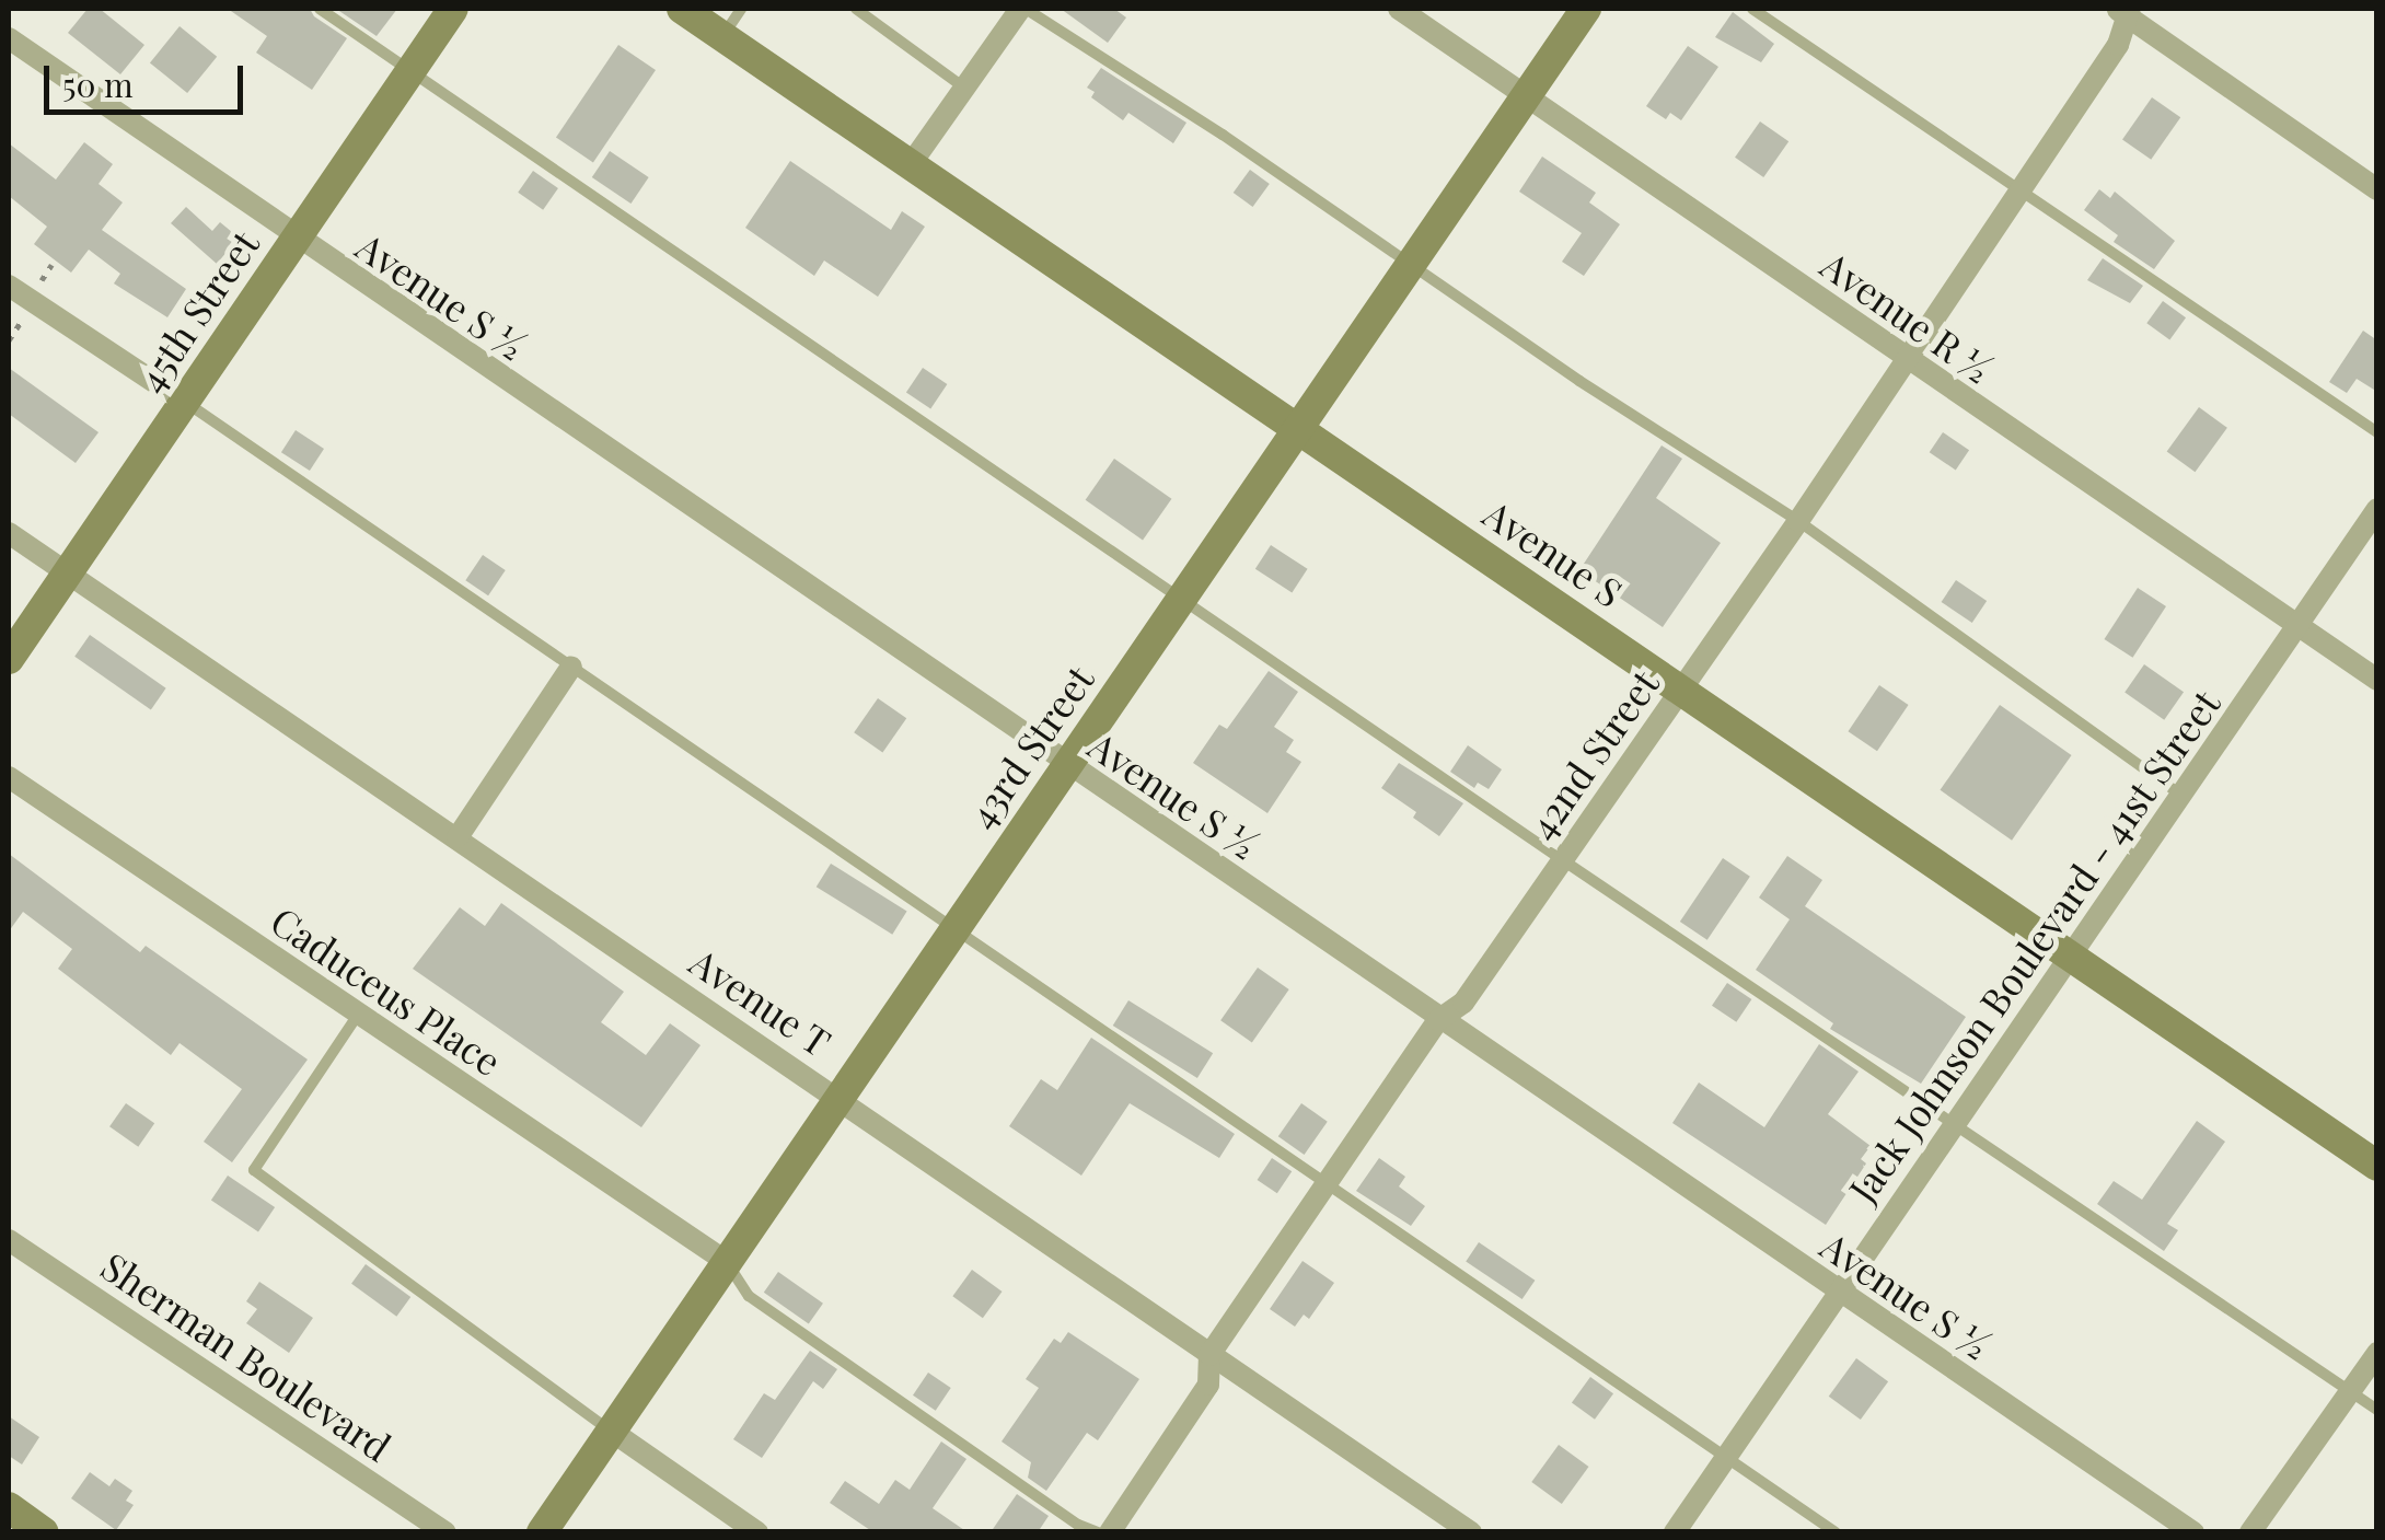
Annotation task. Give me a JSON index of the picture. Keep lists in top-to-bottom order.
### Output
{
  "streets": {
    "main road": ["45th Street", "Avenue S", "43rd Street"],
    "street": [
      "Avenue S ½",
      "Avenue R ½",
      "42nd Street",
      "Jack Johnson Boulevard - 41st Street",
      "Caduceus Place",
      "Avenue T",
      "Sherman Boulevard"
    ]
  },
  "crossings": [
    ["Avenue S ½", "45th Street"],
    ["Avenue S ½", "43rd Street"],
    ["Avenue S ½", "42nd Street"],
    ["Avenue S ½", "Jack Johnson Boulevard - 41st Street"],
    ["45th Street", "Avenue T"],
    ["Avenue R ½", "43rd Street"],
    ["Avenue R ½", "42nd Street"],
    ["Avenue R ½", "Jack Johnson Boulevard - 41st Street"],
    ["Avenue S", "43rd Street"],
    ["Avenue S", "42nd Street"],
    ["Avenue S", "Jack Johnson Boulevard - 41st Street"],
    ["43rd Street", "Caduceus Place"],
    ["43rd Street", "Avenue T"],
    ["42nd Street", "Avenue T"]
  ],
  "scale_bar": "50 m"
}
